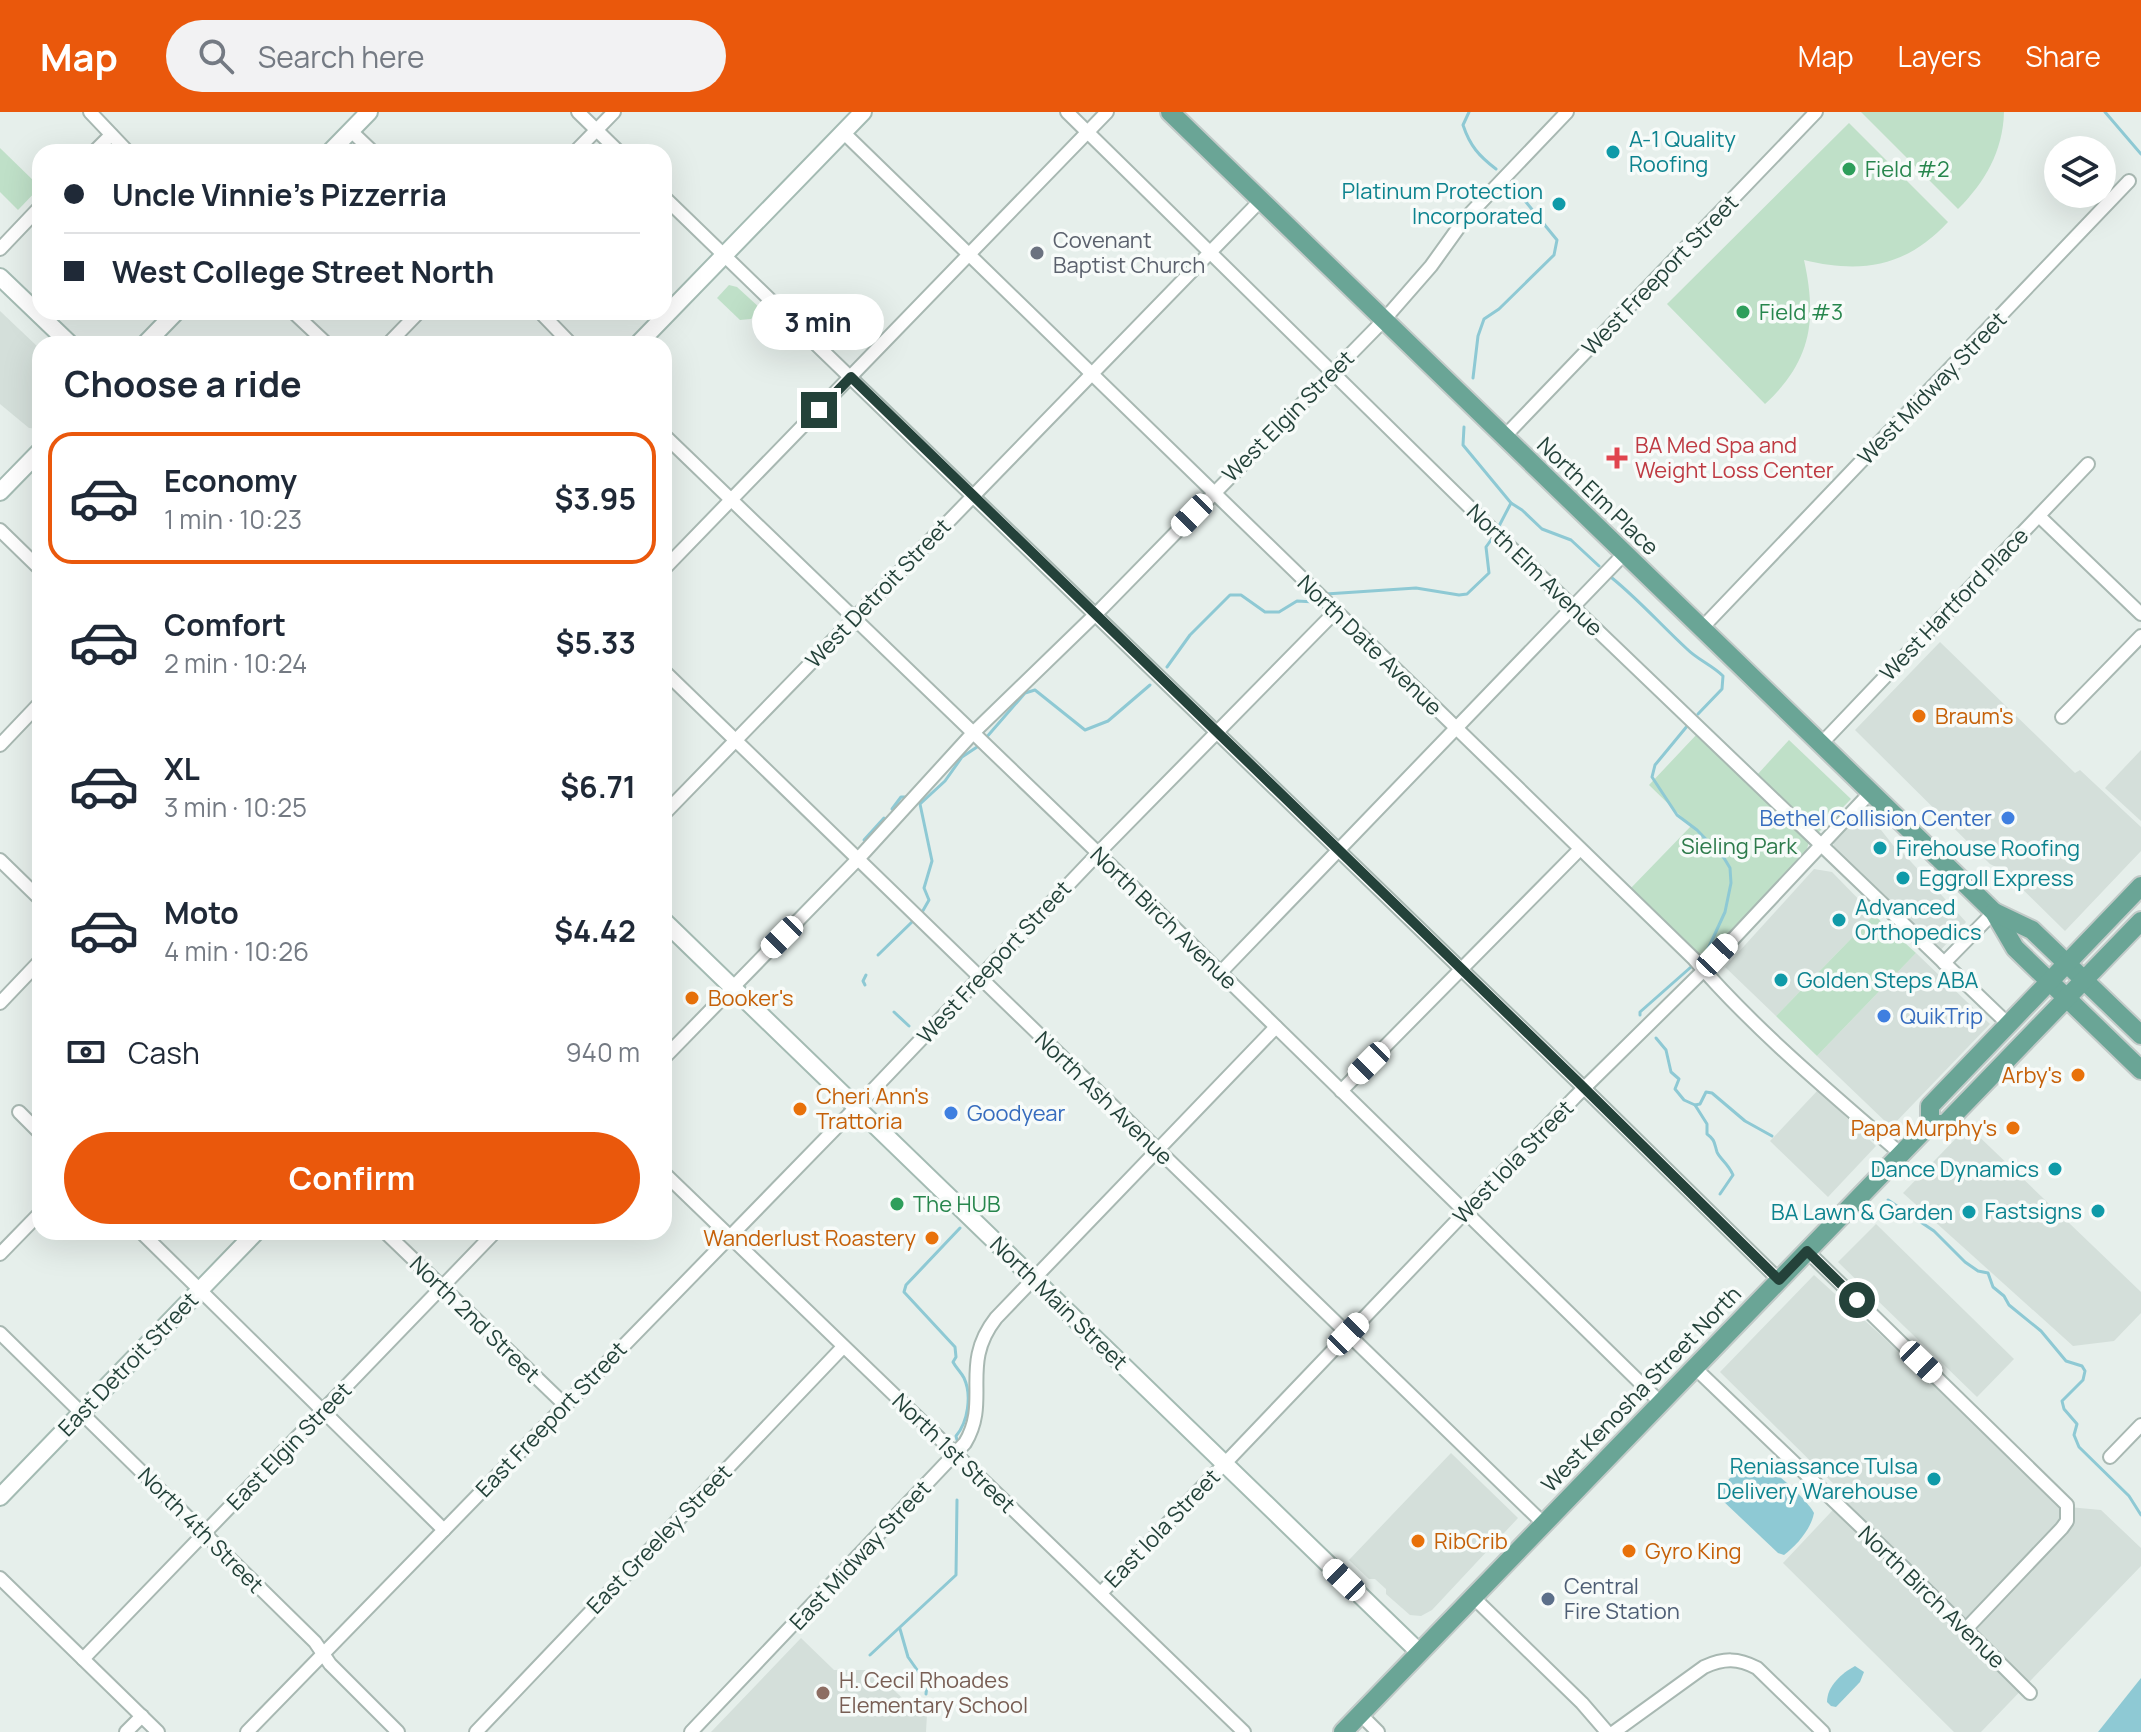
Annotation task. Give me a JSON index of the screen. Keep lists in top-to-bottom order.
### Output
{
  "streets": {
    "main road": [
      "North Elm Place",
      "North Main Street",
      "East Detroit Street",
      "West Kenosha Street North"
    ],
    "street": [
      "West Freeport Street",
      "West Midway Street",
      "West Elgin Street",
      "North Elm Avenue",
      "West Detroit Street",
      "West Hartford Place",
      "North Date Avenue",
      "North Birch Avenue",
      "North Ash Avenue",
      "West Iola Street",
      "North 2nd Street",
      "East Freeport Street",
      "East Elgin Street",
      "North 1st Street",
      "East Iola Street",
      "North 4th Street",
      "East Greeley Street",
      "East Midway Street"
    ]
  },
  "crossings": [
    ["West Freeport Street", "North Elm Place"],
    ["West Freeport Street", "North Date Avenue"],
    ["West Freeport Street", "North Birch Avenue"],
    ["West Freeport Street", "North Ash Avenue"],
    ["West Freeport Street", "North Main Street"],
    ["West Freeport Street", "East Freeport Street"],
    ["West Midway Street", "North Elm Place"],
    ["West Elgin Street", "North Elm Place"],
    ["West Elgin Street", "North Elm Avenue"],
    ["West Elgin Street", "North Date Avenue"],
    ["West Elgin Street", "North Birch Avenue"],
    ["West Elgin Street", "North Ash Avenue"],
    ["West Elgin Street", "North Main Street"],
    ["North Elm Place", "West Detroit Street"],
    ["North Elm Place", "West Hartford Place"],
    ["North Elm Place", "West Iola Street"],
    ["North Elm Place", "West Kenosha Street North"],
    ["North Elm Avenue", "West Detroit Street"],
    ["North Elm Avenue", "West Iola Street"],
    ["North Elm Avenue", "West Kenosha Street North"],
    ["West Detroit Street", "North Date Avenue"],
    ["West Detroit Street", "North Birch Avenue"],
    ["West Detroit Street", "North Ash Avenue"],
    ["North Date Avenue", "West Iola Street"],
    ["North Date Avenue", "West Kenosha Street North"],
    ["North Birch Avenue", "West Iola Street"],
    ["North Birch Avenue", "West Kenosha Street North"],
    ["North Ash Avenue", "West Iola Street"],
    ["North Ash Avenue", "West Kenosha Street North"],
    ["West Iola Street", "North Main Street"],
    ["West Iola Street", "East Iola Street"],
    ["North Main Street", "West Kenosha Street North"],
    ["North Main Street", "East Freeport Street"],
    ["North Main Street", "East Iola Street"],
    ["North Main Street", "East Midway Street"],
    ["North 2nd Street", "East Freeport Street"],
    ["North 2nd Street", "East Elgin Street"],
    ["East Detroit Street", "North 4th Street"],
    ["East Freeport Street", "North 1st Street"],
    ["East Freeport Street", "North 4th Street"],
    ["East Elgin Street", "North 4th Street"],
    ["North 1st Street", "East Iola Street"],
    ["North 1st Street", "East Greeley Street"],
    ["North 1st Street", "East Midway Street"]
  ],
  "parks": ["Sieling Park"],
  "places": {
    "other": [
      "A-1 Quality Roofing",
      "Field #2",
      "Platinum Protection Incorporated",
      "Covenant Baptist Church",
      "Field #3",
      "Braum's",
      "Bethel Collision Center",
      "Firehouse Roofing",
      "Eggroll Express",
      "Advanced Orthopedics",
      "Golden Steps ABA",
      "Booker's",
      "QuikTrip",
      "Arby's",
      "Cheri Ann's Trattoria",
      "Goodyear",
      "Papa Murphy's",
      "Dance Dynamics",
      "The HUB",
      "Fastsigns",
      "BA Lawn & Garden",
      "Wanderlust Roastery",
      "Reniassance Tulsa Delivery Warehouse",
      "RibCrib",
      "Gyro King",
      "Central Fire Station",
      "H. Cecil Rhoades Elementary School"
    ],
    "health": ["BA Med Spa and Weight Loss Center"]
  },
  "page": {
    "header": "Map",
    "search": "Search here",
    "nav": ["Map", "Layers", "Share"],
    "banner": ["Uncle Vinnie's Pizzerria", "West College Street North"],
    "bubble": "3 min",
    "heading": "Choose a ride",
    "list": [
      {
        "name": "Economy",
        "note": "1 min · 10:23",
        "value": "$3.95"
      },
      {
        "name": "Comfort",
        "note": "2 min · 10:24",
        "value": "$5.33"
      },
      {
        "name": "XL",
        "note": "3 min · 10:25",
        "value": "$6.71"
      },
      {
        "name": "Moto",
        "note": "4 min · 10:26",
        "value": "$4.42"
      }
    ],
    "pay": ["Cash", "940 m"],
    "buttons": "Confirm"
  }
}
